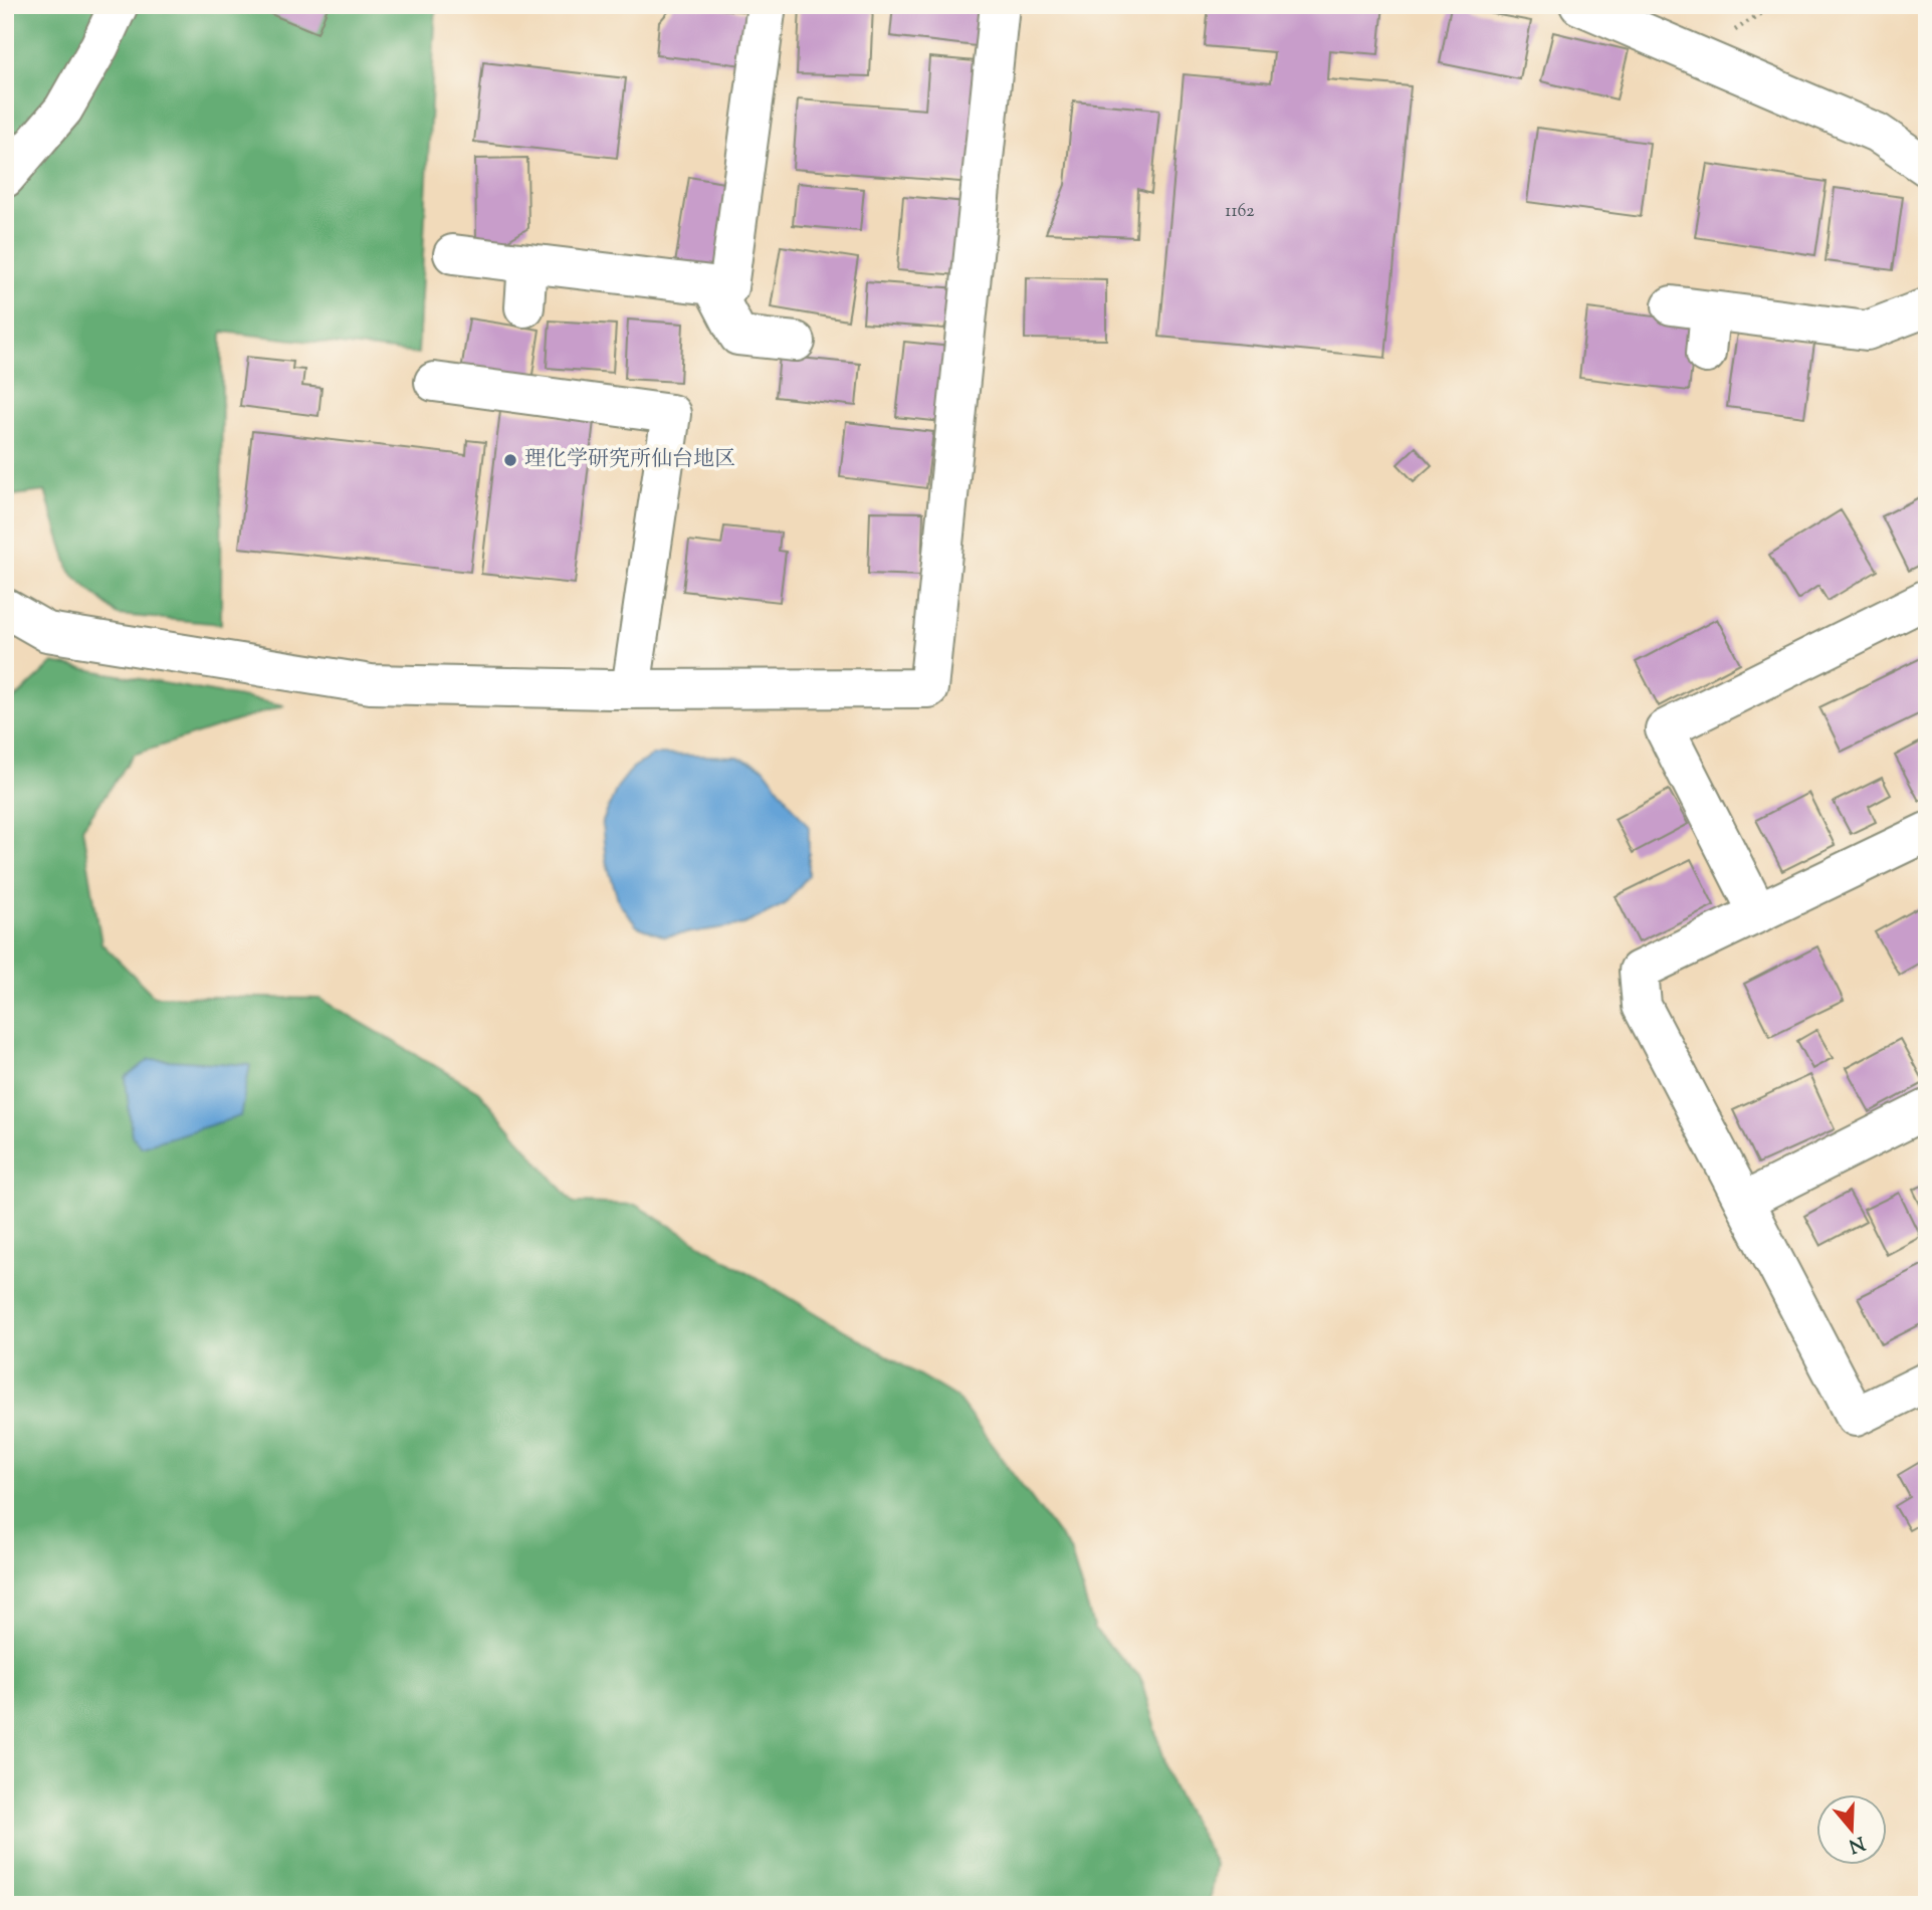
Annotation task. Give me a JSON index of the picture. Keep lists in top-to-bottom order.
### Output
{
  "places": ["理化学研究所仙台地区"],
  "house_numbers": ["1162"],
  "north": "bottom"
}
